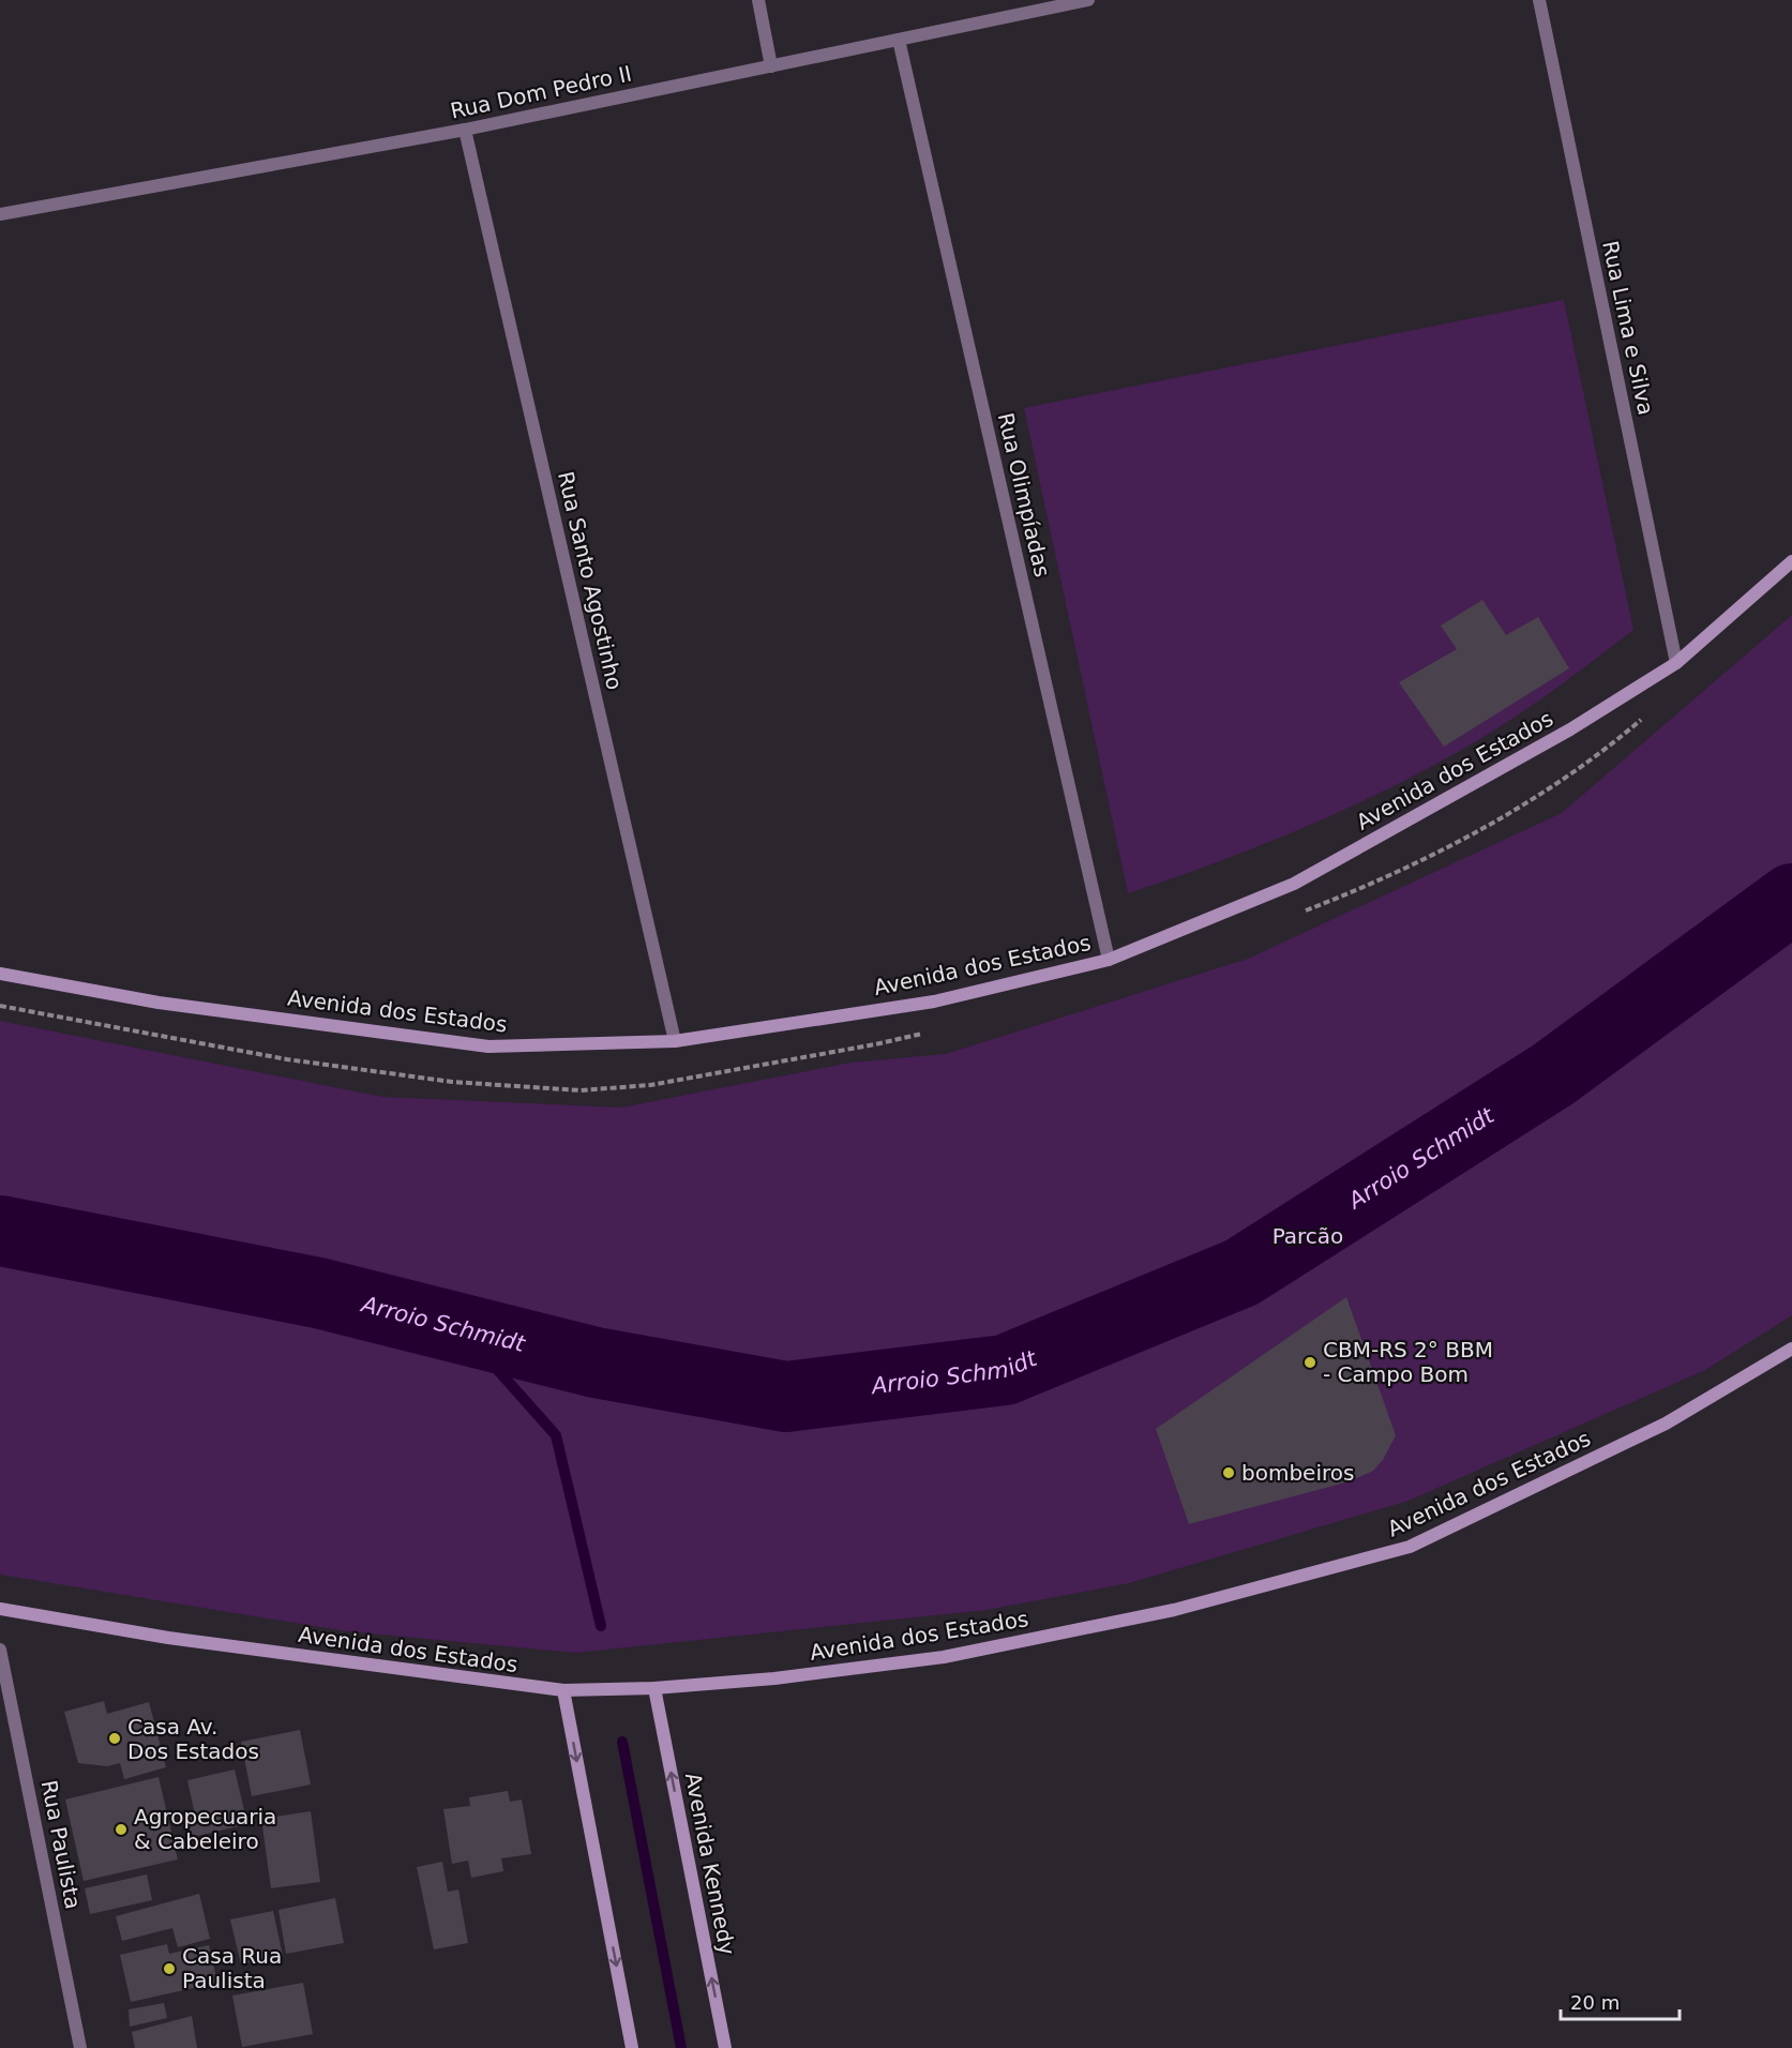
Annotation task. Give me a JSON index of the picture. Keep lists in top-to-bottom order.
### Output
{
  "streets": {
    "street": [
      "Rua Dom Pedro II",
      "Rua Lima e Silva",
      "Rua Olimpíadas",
      "Rua Santo Agostinho",
      "Avenida dos Estados",
      "Rua Paulista",
      "Avenida Kennedy"
    ]
  },
  "crossings": [
    ["Rua Dom Pedro II", "Rua Olimpíadas"],
    ["Rua Dom Pedro II", "Rua Santo Agostinho"],
    ["Rua Lima e Silva", "Avenida dos Estados"],
    ["Rua Olimpíadas", "Avenida dos Estados"],
    ["Rua Santo Agostinho", "Avenida dos Estados"],
    ["Avenida dos Estados", "Avenida Kennedy"]
  ],
  "water": ["Arroio Schmidt"],
  "parks": ["Parcão"],
  "places": [
    "CBM-RS 2° BBM - Campo Bom",
    "bombeiros",
    "Casa Av. Dos Estados",
    "Agropecuaria & Cabeleiro",
    "Casa Rua Paulista"
  ],
  "scale_bar": "20 m"
}
